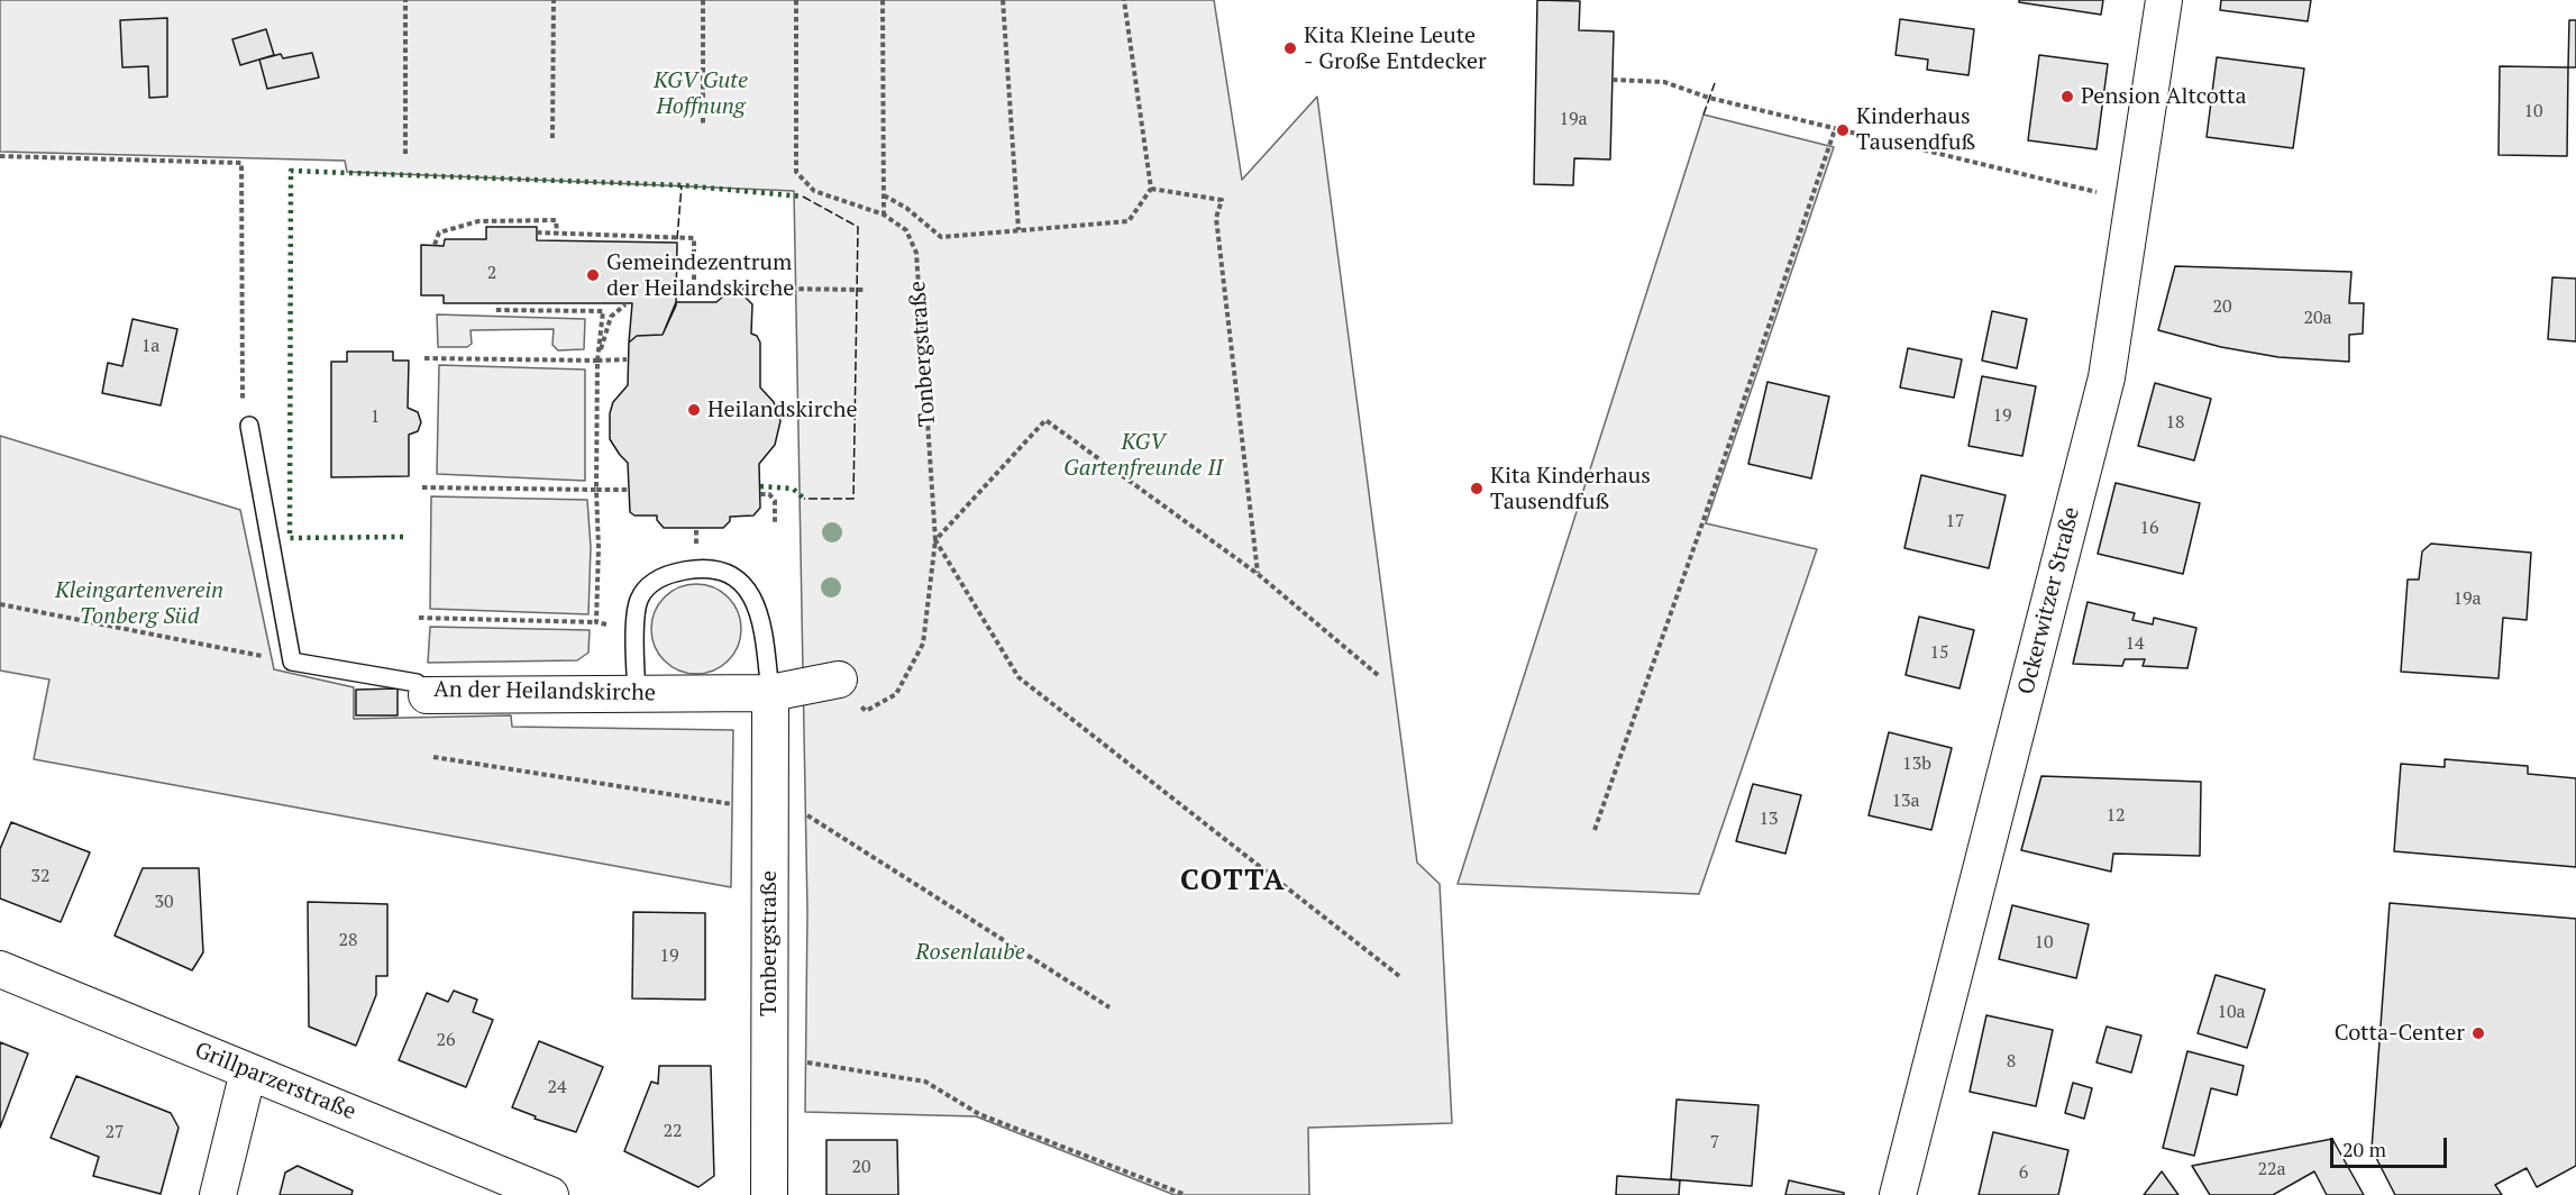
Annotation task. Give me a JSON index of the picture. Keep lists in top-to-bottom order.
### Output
{
  "streets": {
    "street": [
      "Tonbergstraße",
      "Ockerwitzer Straße",
      "An der Heilandskirche",
      "Grillparzerstraße"
    ]
  },
  "crossings": [
    ["Tonbergstraße", "An der Heilandskirche"]
  ],
  "districts": ["COTTA"],
  "parks": [
    "KGV Gute Hoffnung",
    "KGV Gartenfreunde II",
    "Kleingartenverein Tonberg Süd",
    "Rosenlaube"
  ],
  "places": [
    "Kita Kleine Leute - Große Entdecker",
    "Pension Altcotta",
    "Kinderhaus Tausendfuß",
    "Gemeindezentrum der Heilandskirche",
    "Heilandskirche",
    "Kita Kinderhaus Tausendfuß",
    "Cotta-Center"
  ],
  "house_numbers": [
    "10",
    "19a",
    "2",
    "20",
    "20a",
    "1a",
    "19",
    "1",
    "18",
    "17",
    "16",
    "19a",
    "14",
    "15",
    "13b",
    "13a",
    "12",
    "13",
    "32",
    "30",
    "28",
    "10",
    "19",
    "10a",
    "26",
    "8",
    "24",
    "22",
    "27",
    "7",
    "20",
    "22a",
    "6"
  ],
  "scale_bar": "20 m"
}
